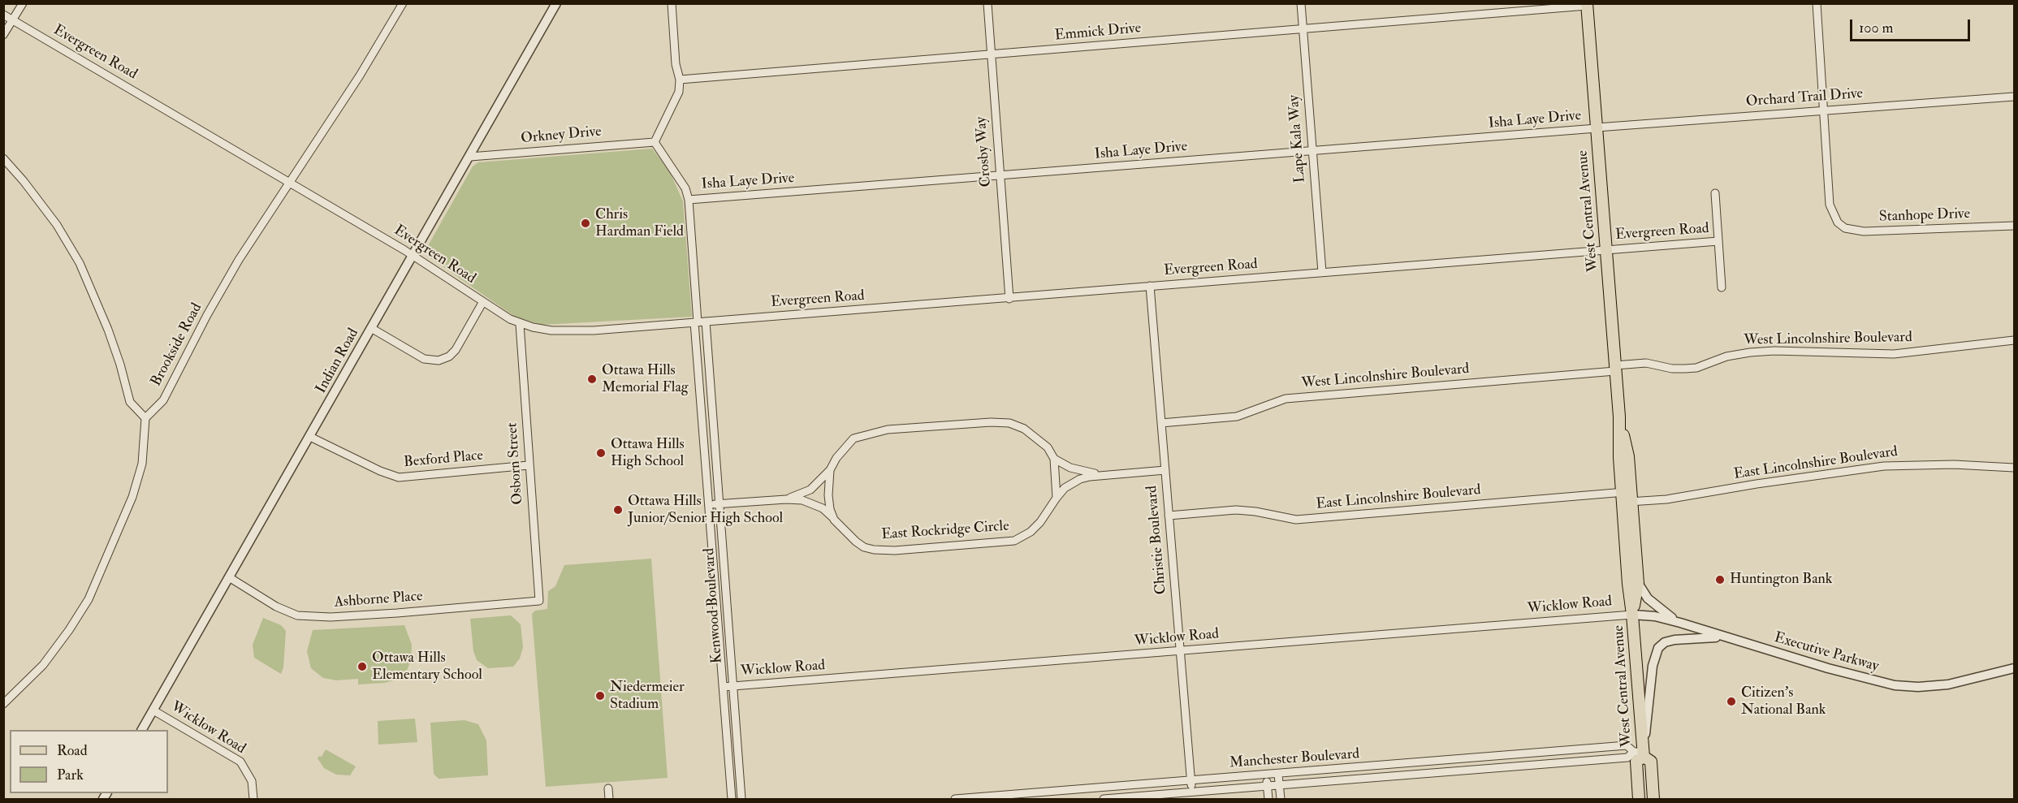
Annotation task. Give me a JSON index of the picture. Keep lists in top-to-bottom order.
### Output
{
  "streets": {
    "main road": ["West Central Avenue"],
    "street": [
      "Emmick Drive",
      "Evergreen Road",
      "Orchard Trail Drive",
      "Isha Laye Drive",
      "Orkney Drive",
      "Lape Kala Way",
      "Crosby Way",
      "Stanhope Drive",
      "West Lincolnshire Boulevard",
      "Brookside Road",
      "Indian Road",
      "Bexford Place",
      "Osborn Street",
      "East Lincolnshire Boulevard",
      "East Rockridge Circle",
      "Christie Boulevard",
      "Ashborne Place",
      "Kenwood Boulevard",
      "Wicklow Road",
      "Executive Parkway",
      "Manchester Boulevard"
    ]
  },
  "crossings": [
    ["Emmick Drive", "Lape Kala Way"],
    ["Emmick Drive", "Crosby Way"],
    ["Emmick Drive", "West Central Avenue"],
    ["Evergreen Road", "Lape Kala Way"],
    ["Evergreen Road", "Crosby Way"],
    ["Evergreen Road", "West Central Avenue"],
    ["Evergreen Road", "Brookside Road"],
    ["Evergreen Road", "Indian Road"],
    ["Evergreen Road", "Osborn Street"],
    ["Evergreen Road", "Christie Boulevard"],
    ["Evergreen Road", "Kenwood Boulevard"],
    ["Orchard Trail Drive", "Isha Laye Drive"],
    ["Orchard Trail Drive", "West Central Avenue"],
    ["Orchard Trail Drive", "Stanhope Drive"],
    ["Isha Laye Drive", "Lape Kala Way"],
    ["Isha Laye Drive", "Crosby Way"],
    ["Isha Laye Drive", "West Central Avenue"],
    ["Isha Laye Drive", "Kenwood Boulevard"],
    ["Orkney Drive", "Indian Road"],
    ["West Central Avenue", "West Lincolnshire Boulevard"],
    ["West Central Avenue", "East Lincolnshire Boulevard"],
    ["West Central Avenue", "Wicklow Road"],
    ["West Central Avenue", "Executive Parkway"],
    ["West Central Avenue", "Manchester Boulevard"],
    ["West Lincolnshire Boulevard", "Christie Boulevard"],
    ["Indian Road", "Bexford Place"],
    ["Indian Road", "Ashborne Place"],
    ["Indian Road", "Wicklow Road"],
    ["Bexford Place", "Osborn Street"],
    ["Osborn Street", "Ashborne Place"],
    ["East Lincolnshire Boulevard", "Christie Boulevard"],
    ["Christie Boulevard", "Wicklow Road"],
    ["Christie Boulevard", "Manchester Boulevard"],
    ["Kenwood Boulevard", "Wicklow Road"],
    ["Wicklow Road", "Executive Parkway"]
  ],
  "places": [
    "Chris Hardman Field",
    "Ottawa Hills Memorial Flag",
    "Ottawa Hills High School",
    "Ottawa Hills Junior/Senior High School",
    "Huntington Bank",
    "Ottawa Hills Elementary School",
    "Niedermeier Stadium",
    "Citizen's National Bank"
  ],
  "legend": ["Road", "Park"],
  "scale_bar": "100 m"
}
